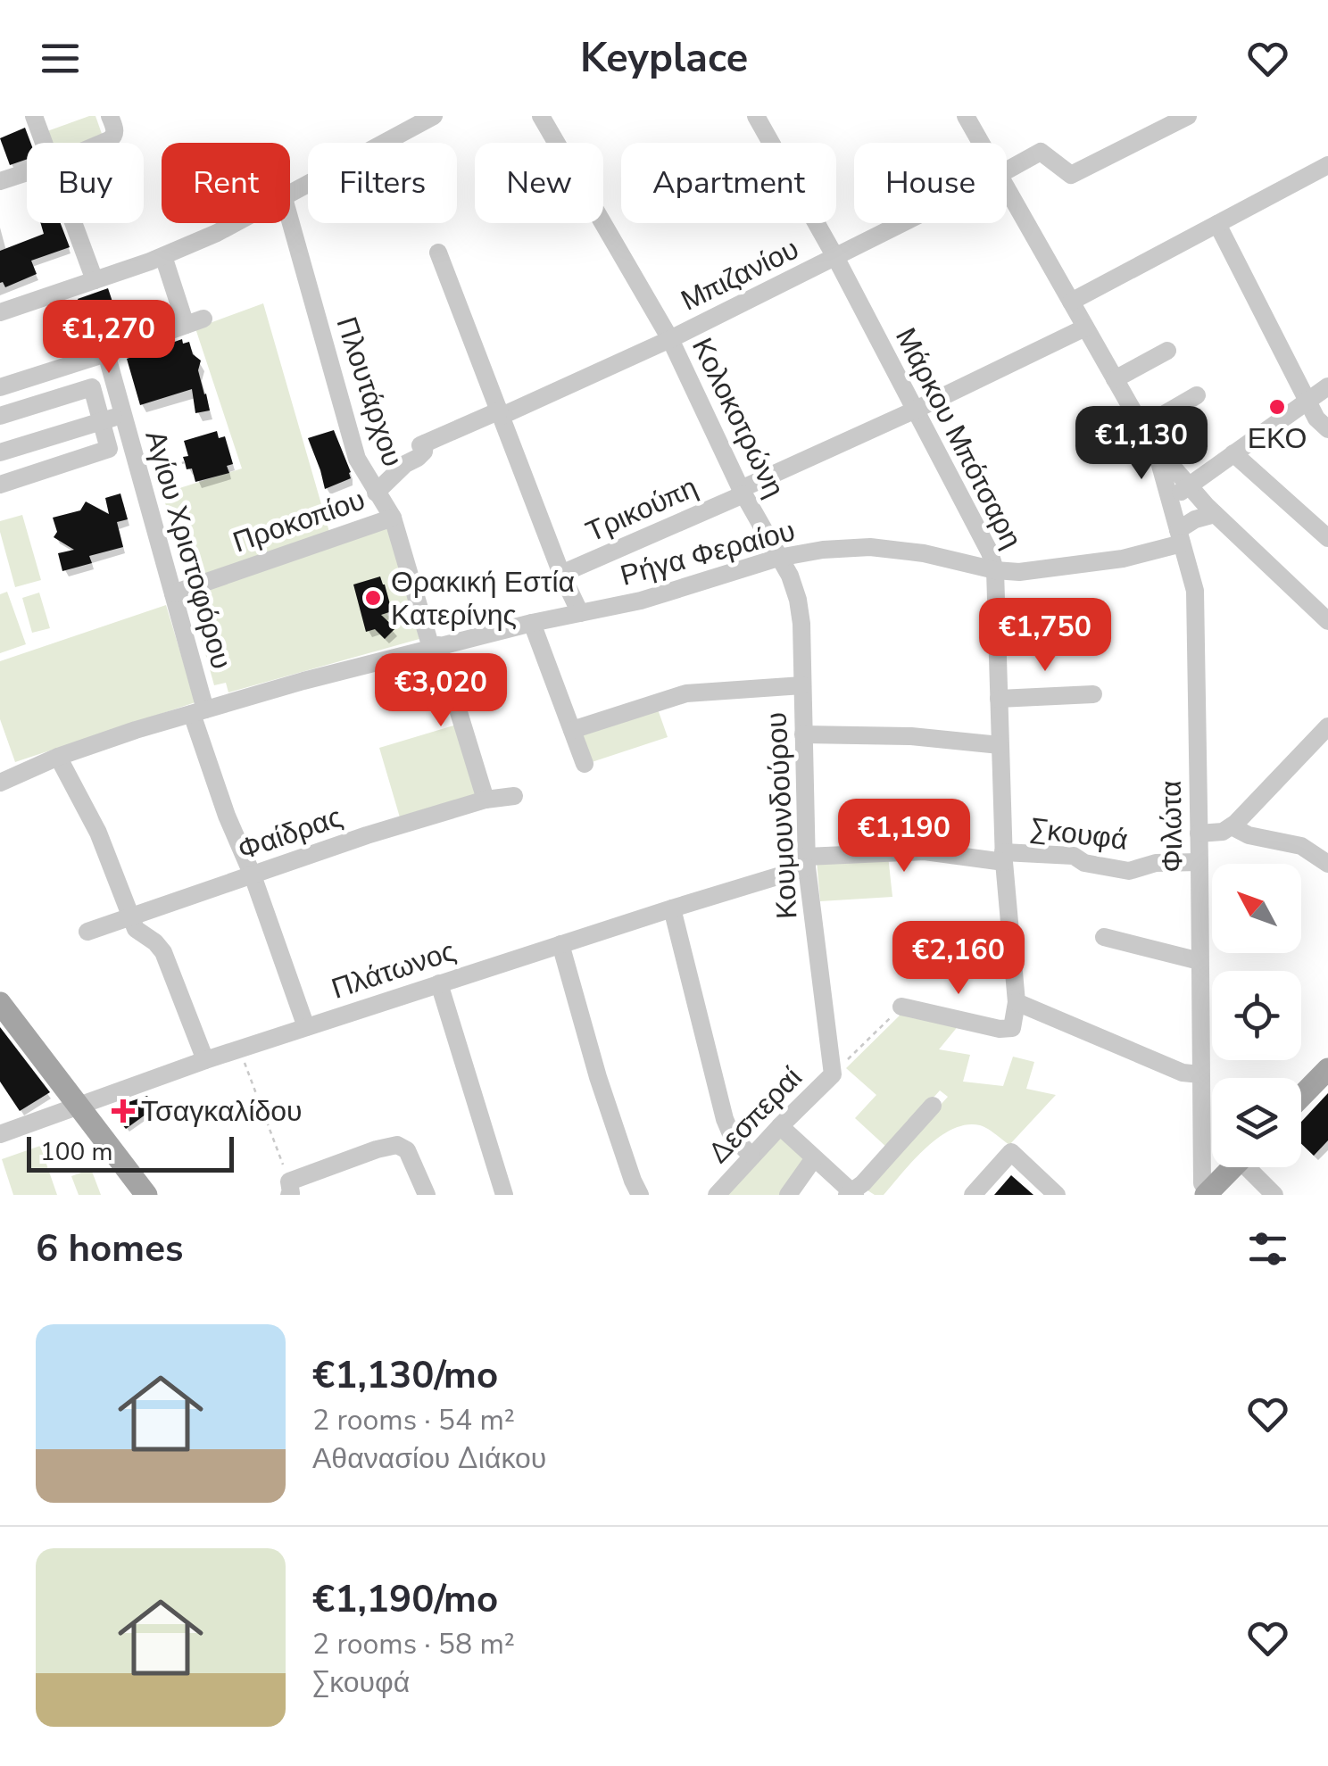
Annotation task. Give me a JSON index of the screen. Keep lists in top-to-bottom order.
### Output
{
  "streets": {
    "street": [
      "Μπιζανίου",
      "Πλουτάρχου",
      "Κολοκοτρώνη",
      "Μάρκου Μπότσαρη",
      "Τρικούπη",
      "Προκοπίου",
      "Αγίου Χριστοφόρου",
      "Ρήγα Φεραίου",
      "Κουμουνδούρου",
      "Φιλώτα",
      "Φαίδρας",
      "Σκουφά",
      "Πλάτωνος",
      "Δεσπεραί"
    ]
  },
  "crossings": [
    ["Μπιζανίου", "Πλουτάρχου"],
    ["Μπιζανίου", "Κολοκοτρώνη"],
    ["Μπιζανίου", "Μάρκου Μπότσαρη"],
    ["Πλουτάρχου", "Προκοπίου"],
    ["Πλουτάρχου", "Ρήγα Φεραίου"],
    ["Πλουτάρχου", "Φαίδρας"],
    ["Κολοκοτρώνη", "Τρικούπη"],
    ["Κολοκοτρώνη", "Ρήγα Φεραίου"],
    ["Κολοκοτρώνη", "Κουμουνδούρου"],
    ["Μάρκου Μπότσαρη", "Τρικούπη"],
    ["Μάρκου Μπότσαρη", "Ρήγα Φεραίου"],
    ["Μάρκου Μπότσαρη", "Σκουφά"],
    ["Προκοπίου", "Αγίου Χριστοφόρου"],
    ["Αγίου Χριστοφόρου", "Ρήγα Φεραίου"],
    ["Αγίου Χριστοφόρου", "Φαίδρας"],
    ["Αγίου Χριστοφόρου", "Πλάτωνος"],
    ["Ρήγα Φεραίου", "Κουμουνδούρου"],
    ["Ρήγα Φεραίου", "Φιλώτα"],
    ["Κουμουνδούρου", "Σκουφά"],
    ["Κουμουνδούρου", "Πλάτωνος"],
    ["Κουμουνδούρου", "Δεσπεραί"],
    ["Φιλώτα", "Σκουφά"],
    ["Σκουφά", "Πλάτωνος"]
  ],
  "places": {
    "other": ["ΕΚΟ", "Θρακική Εστία Κατερίνης"],
    "health": ["Τσαγκαλίδου"]
  },
  "scale_bar": "100 m",
  "north": "top left",
  "page": {
    "header": "Keyplace",
    "chip": [
      "Buy",
      "Rent",
      "Filters",
      "New",
      "Apartment",
      "House"
    ],
    "price": [
      "€1,270",
      "€1,130",
      "€1,750",
      "€3,020",
      "€1,190",
      "€2,160"
    ],
    "scale": "100 m",
    "heading": "6 homes",
    "list": [
      {
        "name": "€1,130/mo",
        "note": "2 rooms · 54 m² · Αθανασίου Διάκου"
      },
      {
        "name": "€1,190/mo",
        "note": "2 rooms · 58 m² · Σκουφά"
      }
    ]
  }
}
